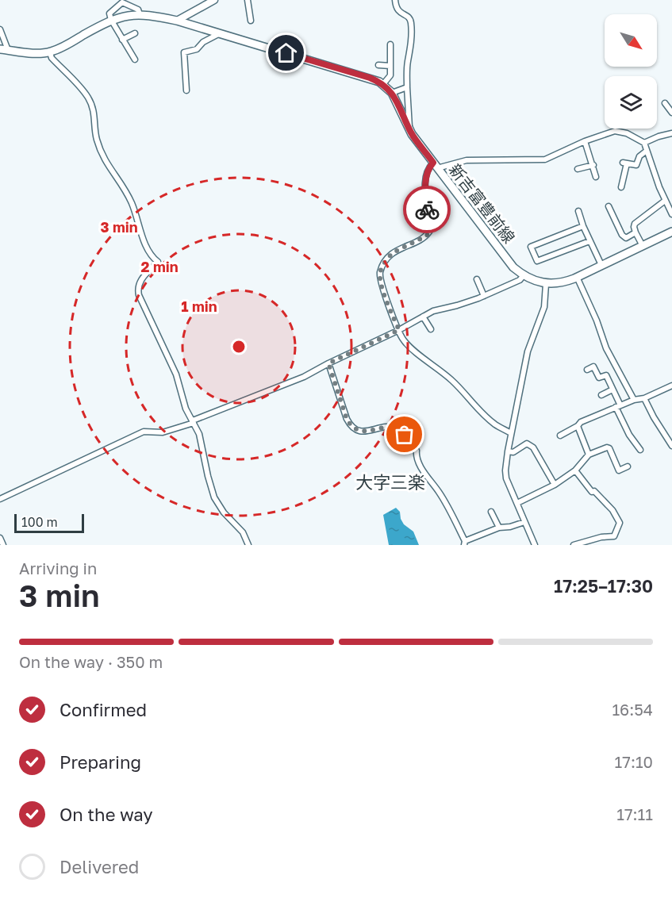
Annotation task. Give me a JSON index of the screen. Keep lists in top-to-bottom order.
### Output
{
  "streets": {
    "main road": ["新吉富豊前線"]
  },
  "districts": ["大字三楽"],
  "scale_bar": "100 m",
  "north": "bottom right",
  "page": {
    "scale": "100 m",
    "heading": ["3 min", "Arriving in", "17:25–17:30"],
    "bar": "On the way · 350 m",
    "list": [
      ["Confirmed", "16:54"],
      ["Preparing", "17:10"],
      ["On the way", "17:11"],
      "Delivered"
    ]
  },
  "rings": ["3 min", "2 min", "1 min"]
}
